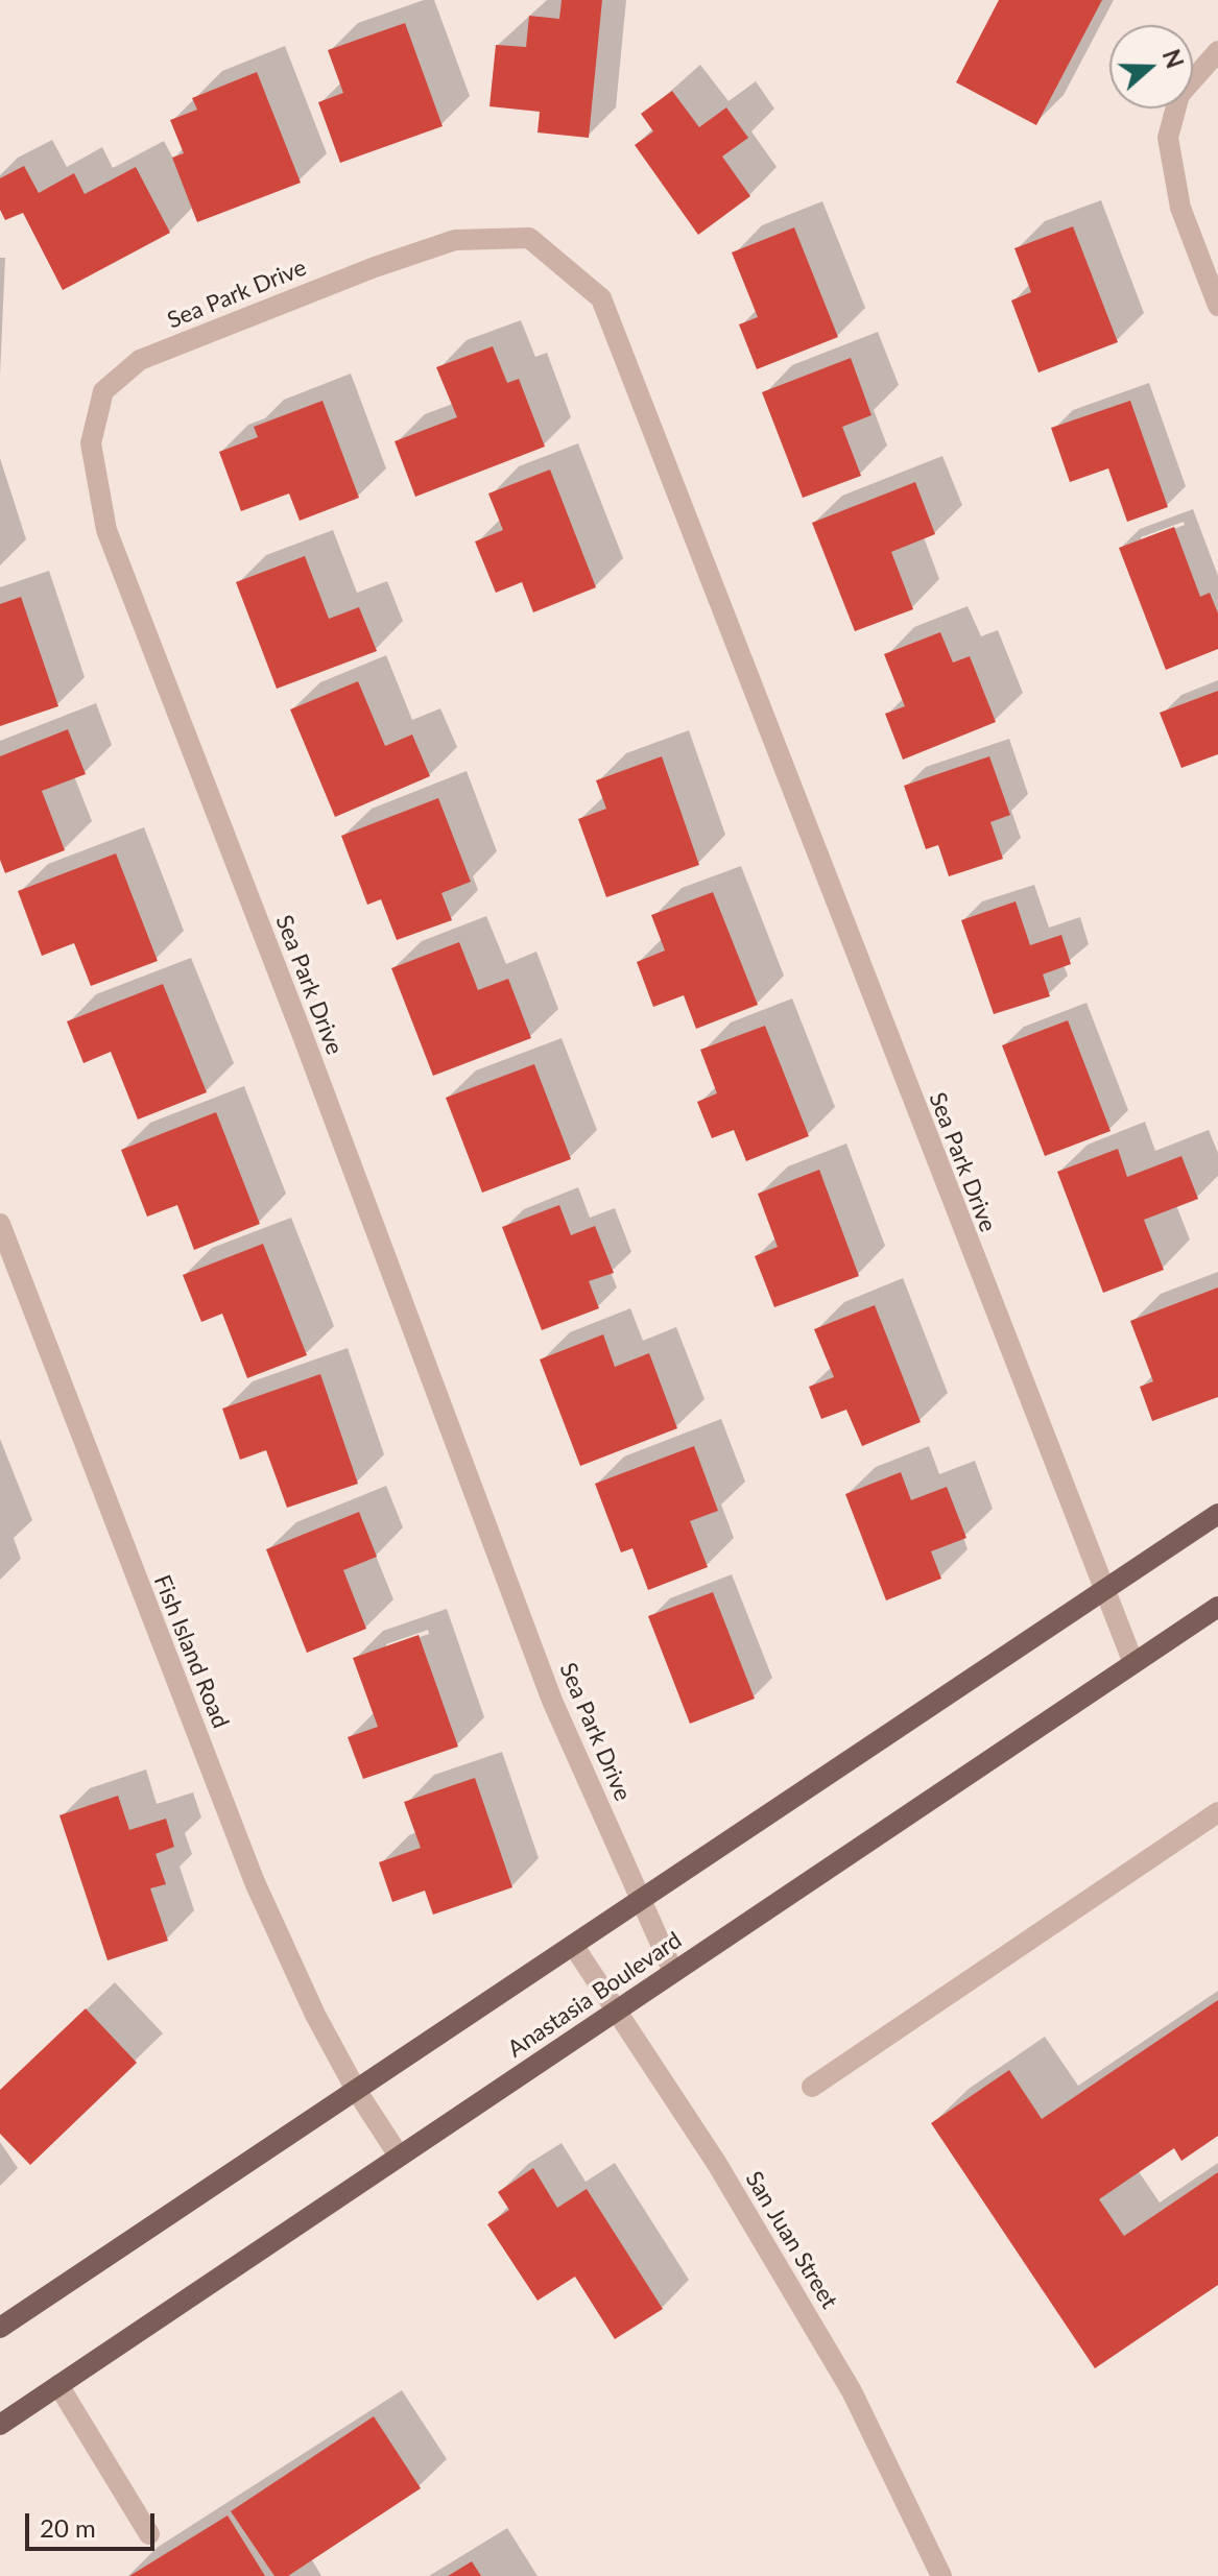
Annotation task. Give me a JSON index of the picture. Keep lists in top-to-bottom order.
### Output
{
  "streets": {
    "main road": ["Anastasia Boulevard"],
    "street": ["Sea Park Drive", "Fish Island Road", "San Juan Street"]
  },
  "crossings": [
    ["Sea Park Drive", "Anastasia Boulevard"],
    ["Fish Island Road", "Anastasia Boulevard"],
    ["Anastasia Boulevard", "San Juan Street"]
  ],
  "scale_bar": "20 m",
  "north": "right"
}
